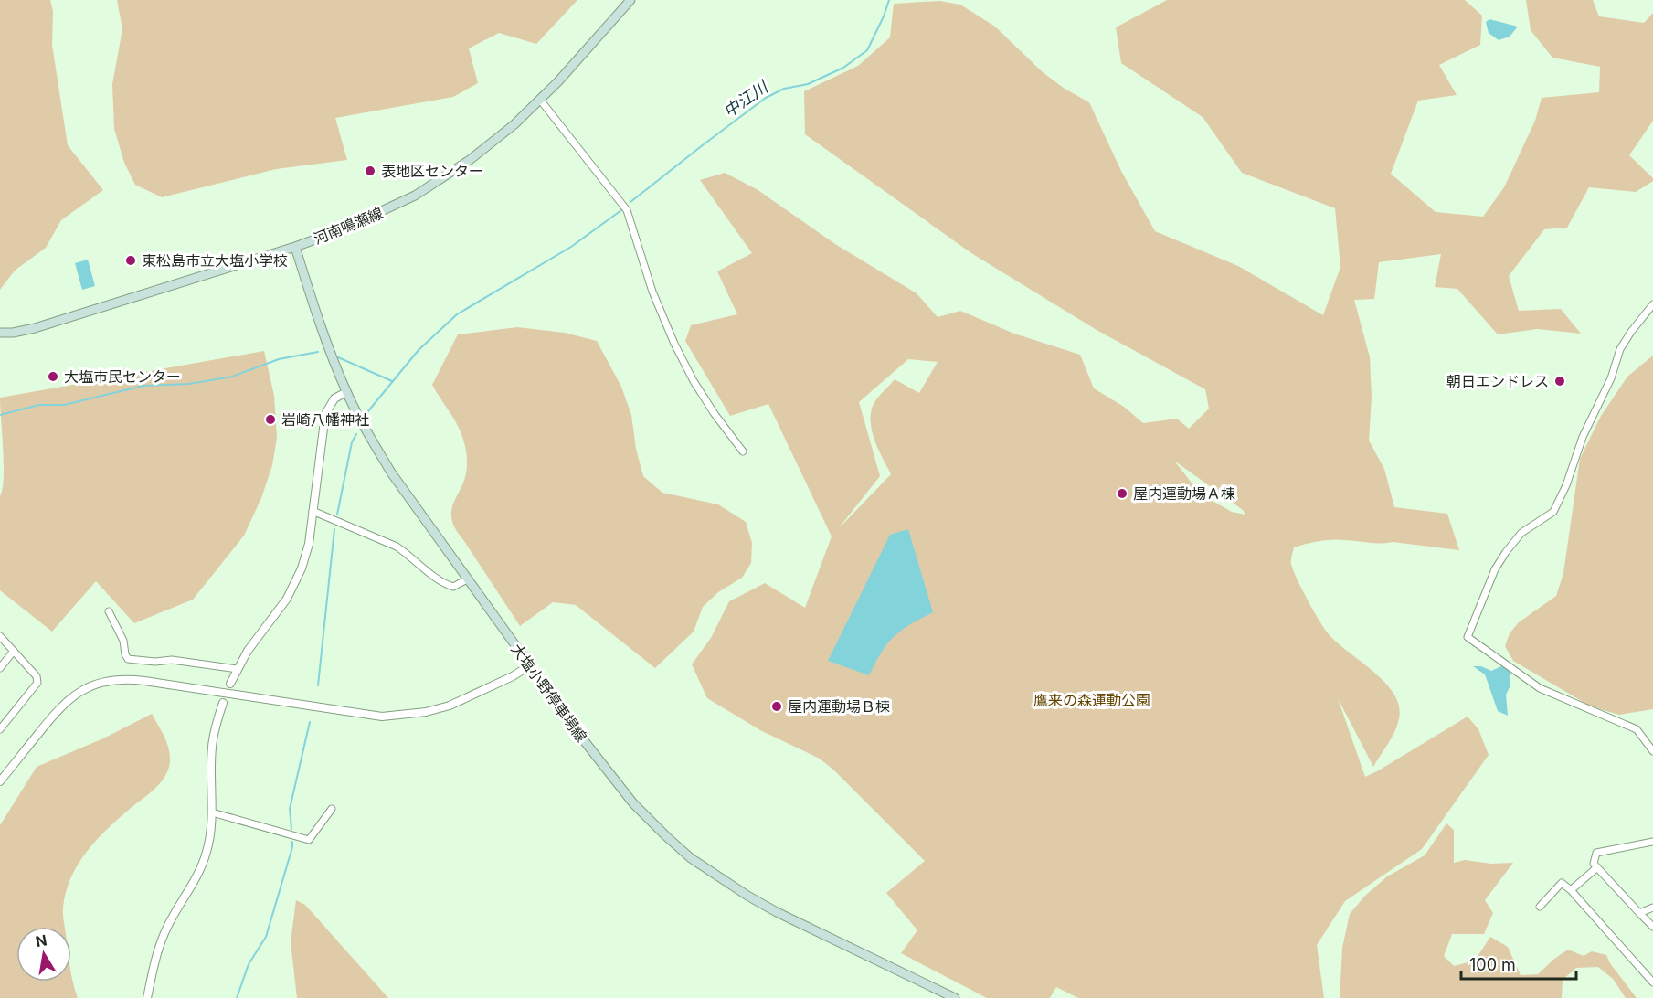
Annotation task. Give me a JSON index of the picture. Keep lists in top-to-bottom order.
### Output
{
  "streets": {
    "main road": ["河南鳴瀬線", "大塩小野停車場線"]
  },
  "crossings": [
    ["河南鳴瀬線", "大塩小野停車場線"]
  ],
  "water": ["中江川"],
  "parks": ["鷹来の森運動公園"],
  "places": [
    "表地区センター",
    "東松島市立大塩小学校",
    "大塩市民センター",
    "朝日エンドレス",
    "岩崎八幡神社",
    "屋内運動場Ａ棟",
    "屋内運動場Ｂ棟"
  ],
  "scale_bar": "100 m",
  "north": "top"
}
